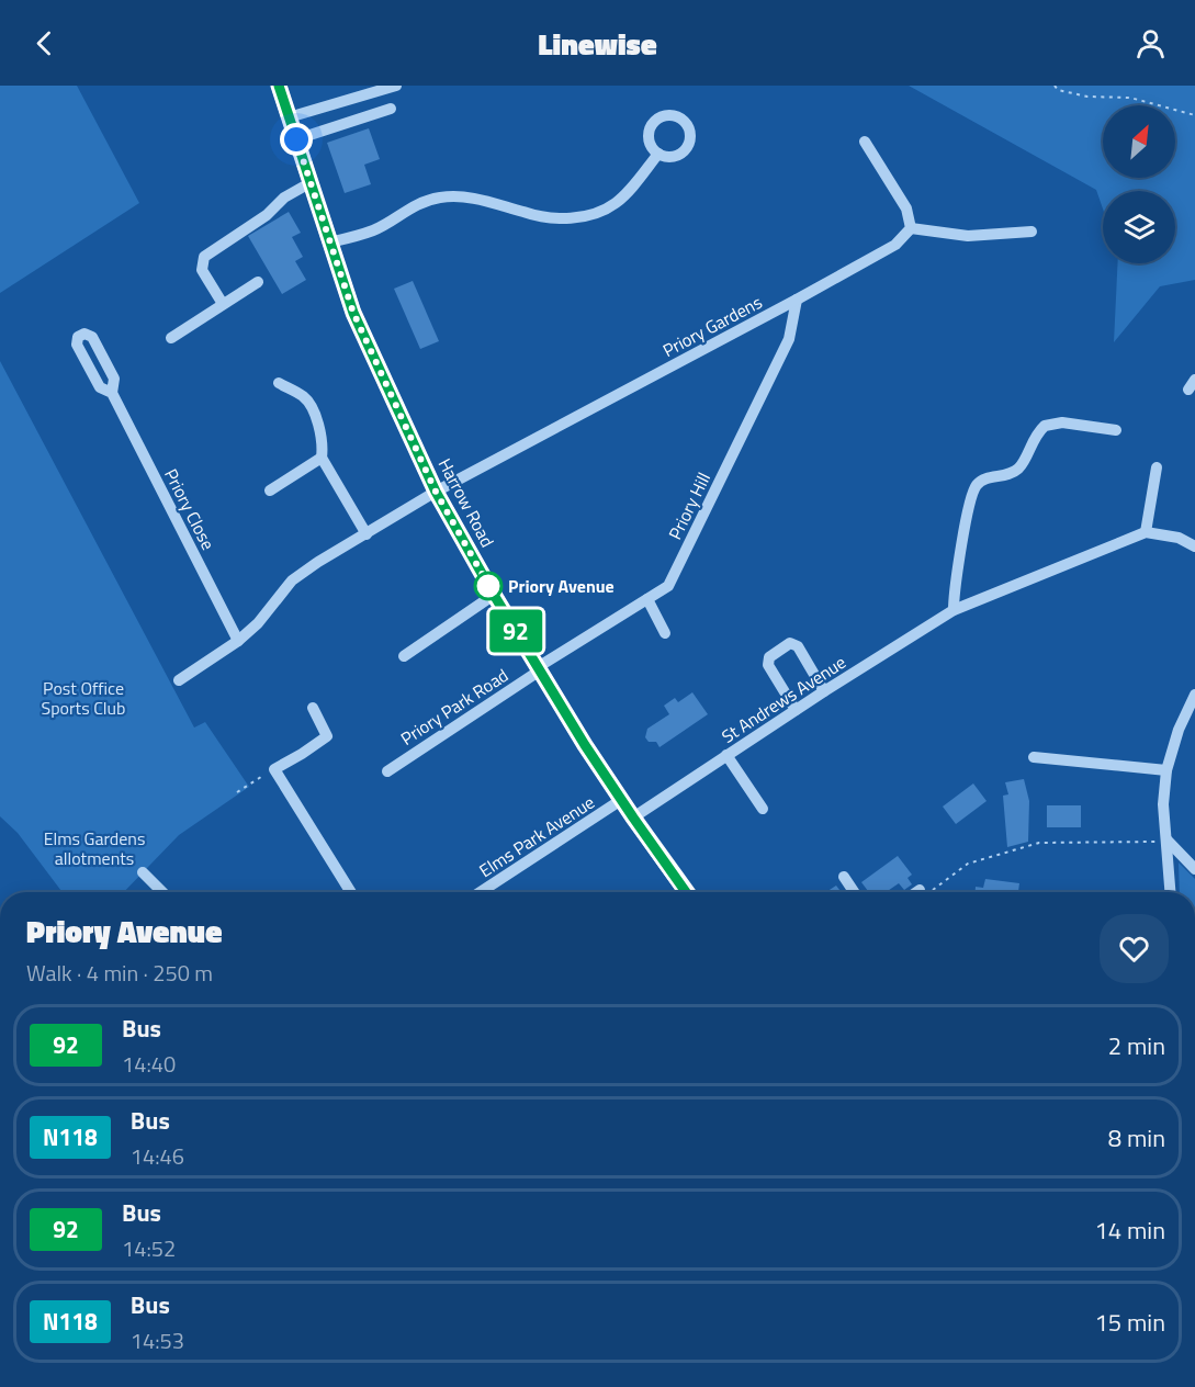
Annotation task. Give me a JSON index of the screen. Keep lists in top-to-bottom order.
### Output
{
  "streets": {
    "main road": ["Harrow Road"],
    "street": [
      "Priory Gardens",
      "Priory Hill",
      "Priory Close",
      "St Andrews Avenue",
      "Priory Park Road",
      "Elms Park Avenue"
    ]
  },
  "crossings": [
    ["Priory Gardens", "Harrow Road"],
    ["Priory Gardens", "Priory Hill"],
    ["Harrow Road", "Priory Hill"],
    ["Harrow Road", "St Andrews Avenue"],
    ["Harrow Road", "Priory Park Road"],
    ["Harrow Road", "Elms Park Avenue"],
    ["Priory Hill", "Priory Park Road"]
  ],
  "parks": ["Post Office Sports Club", "Elms Gardens allotments"],
  "places": ["Priory Avenue"],
  "lines": ["bus line 92"],
  "north": "top right",
  "page": {
    "header": "Linewise",
    "on_map": "92",
    "heading": ["Priory Avenue", "Walk · 4 min · 250 m"],
    "list": [
      {
        "mark": "92",
        "name": "Bus",
        "note": "14:40",
        "value": "2 min"
      },
      {
        "mark": "N118",
        "name": "Bus",
        "note": "14:46",
        "value": "8 min"
      },
      {
        "mark": "92",
        "name": "Bus",
        "note": "14:52",
        "value": "14 min"
      },
      {
        "mark": "N118",
        "name": "Bus",
        "note": "14:53",
        "value": "15 min"
      }
    ]
  }
}
